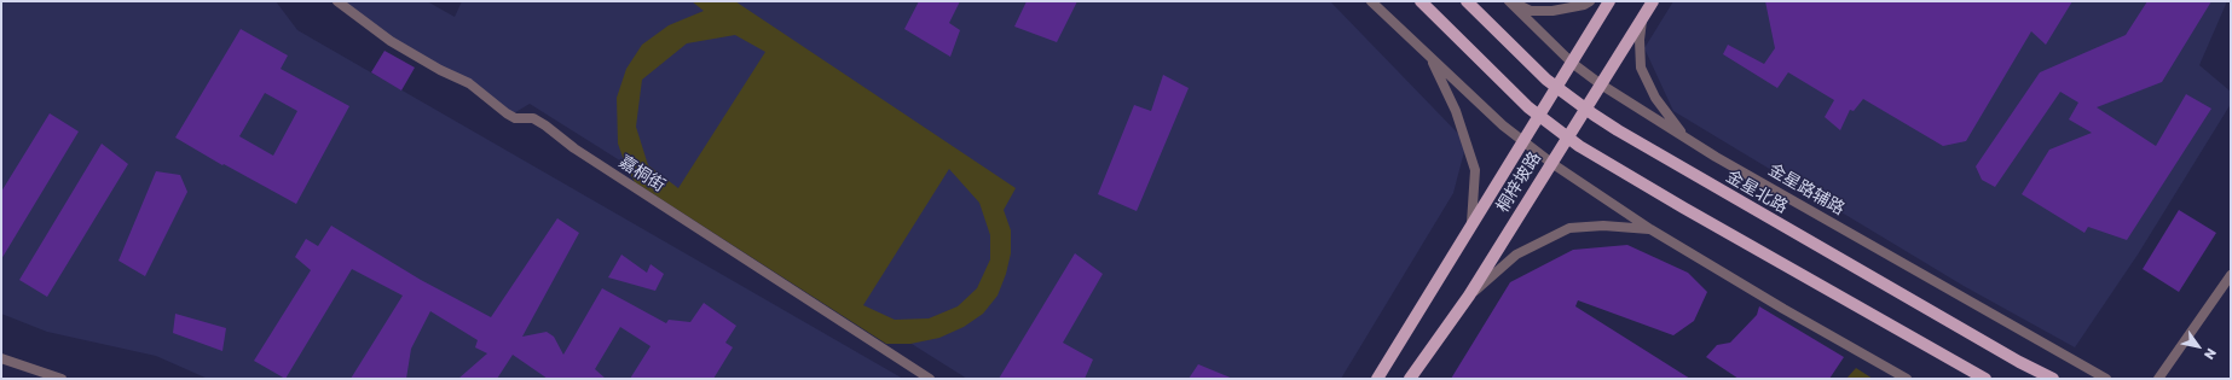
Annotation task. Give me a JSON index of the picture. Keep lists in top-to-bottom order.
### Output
{
  "streets": {
    "main road": ["桐梓坡路", "金星北路"],
    "street": ["嘉桐街", "金星路辅路"]
  },
  "crossings": [
    ["桐梓坡路", "金星路辅路"],
    ["桐梓坡路", "金星北路"]
  ],
  "north": "bottom right"
}
